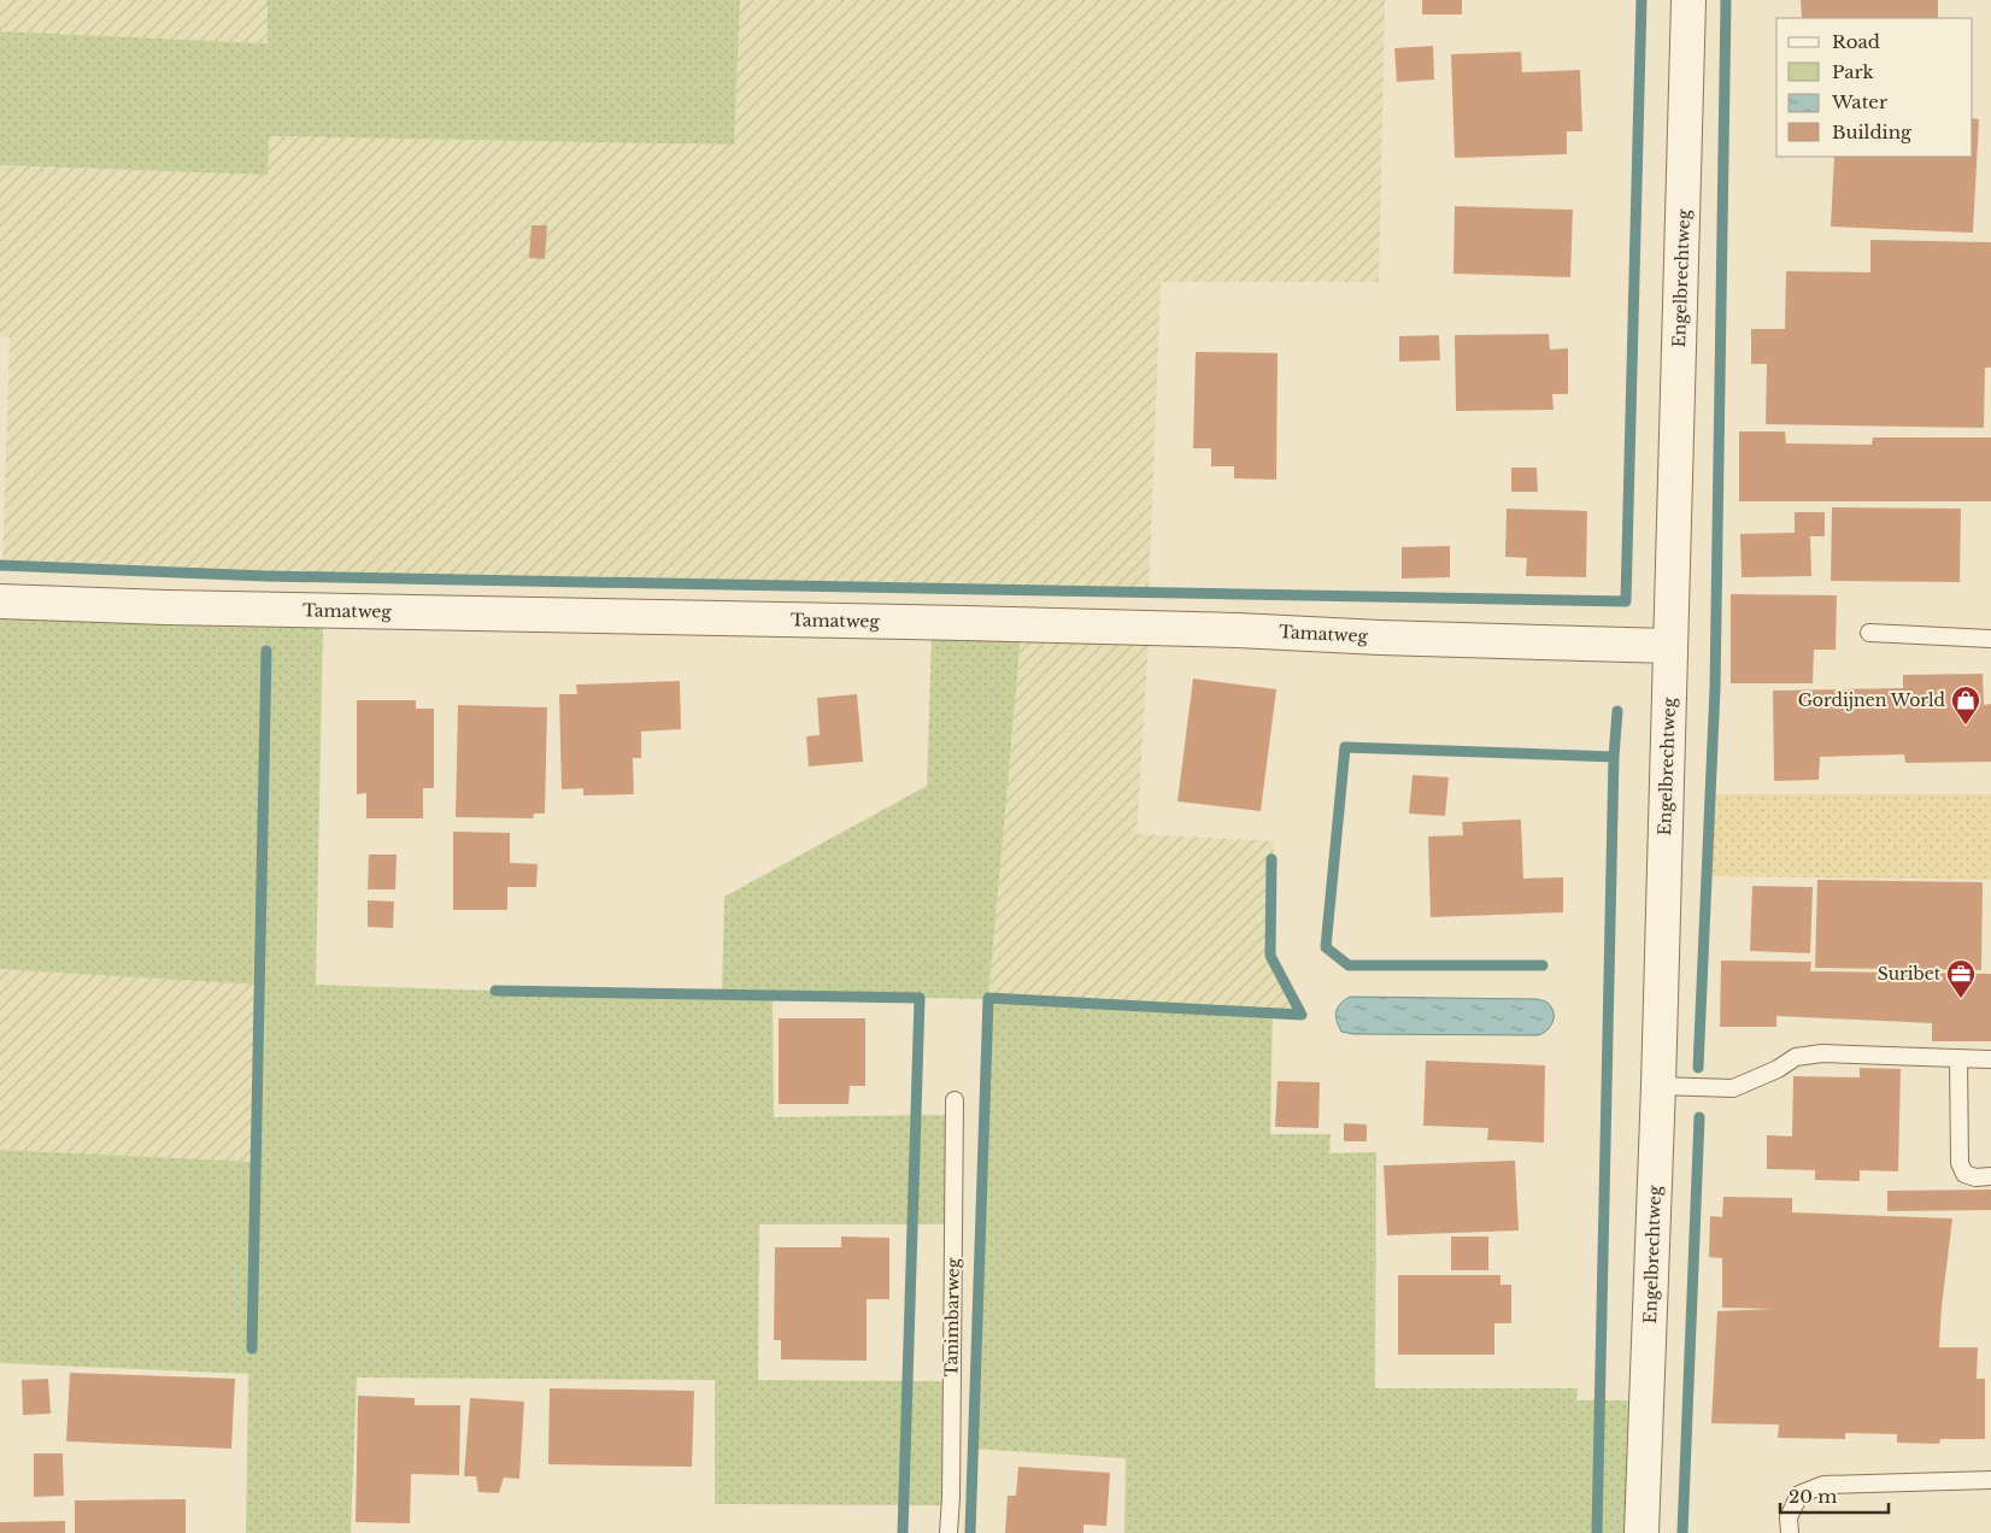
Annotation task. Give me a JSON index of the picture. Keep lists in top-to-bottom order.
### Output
{
  "streets": {
    "street": ["Engelbrechtweg", "Tamatweg"],
    "lane": ["Tanimbarweg"]
  },
  "crossings": [
    ["Engelbrechtweg", "Tamatweg"]
  ],
  "places": {
    "shop": ["Gordijnen World"],
    "office": ["Suribet"]
  },
  "legend": [
    "Road",
    "Park",
    "Water",
    "Building"
  ],
  "scale_bar": "20 m"
}
